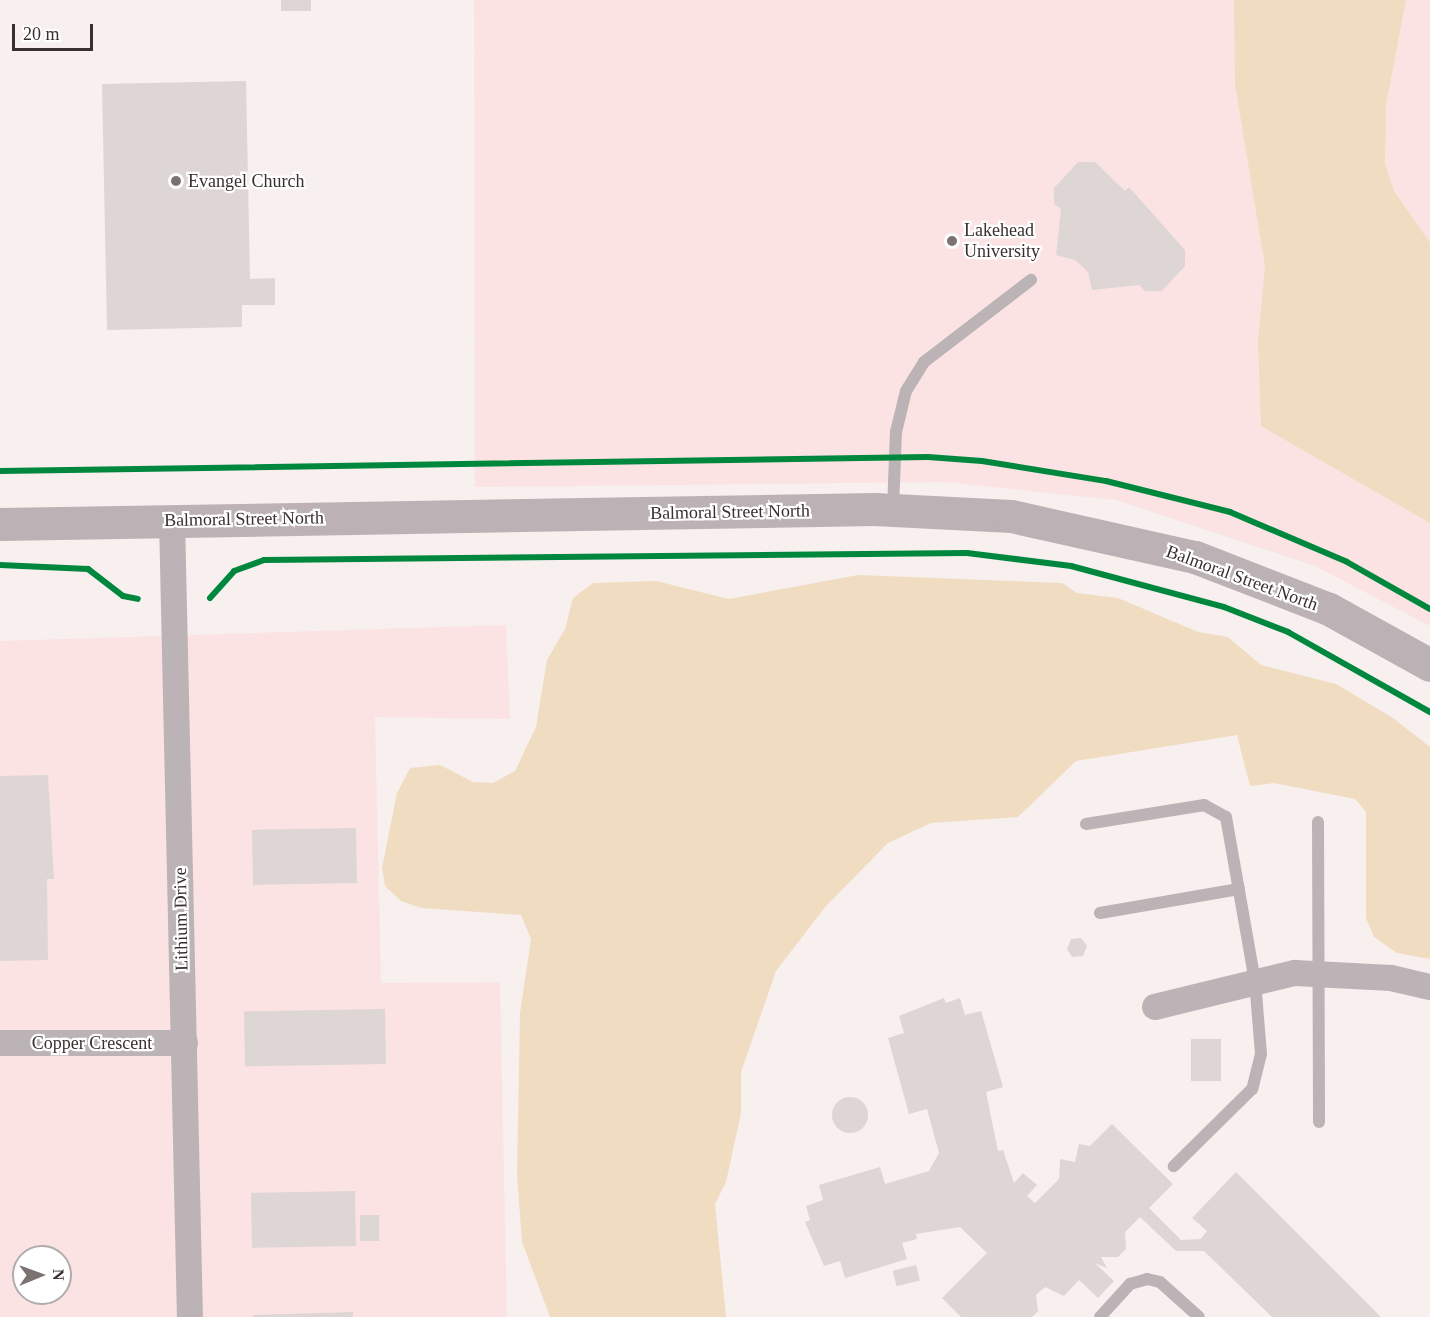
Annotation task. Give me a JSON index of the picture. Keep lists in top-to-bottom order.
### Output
{
  "streets": {
    "main road": ["Balmoral Street North"],
    "street": ["Lithium Drive", "Copper Crescent"]
  },
  "crossings": [
    ["Balmoral Street North", "Lithium Drive"],
    ["Lithium Drive", "Copper Crescent"]
  ],
  "places": ["Evangel Church", "Lakehead University"],
  "scale_bar": "20 m",
  "north": "right"
}
